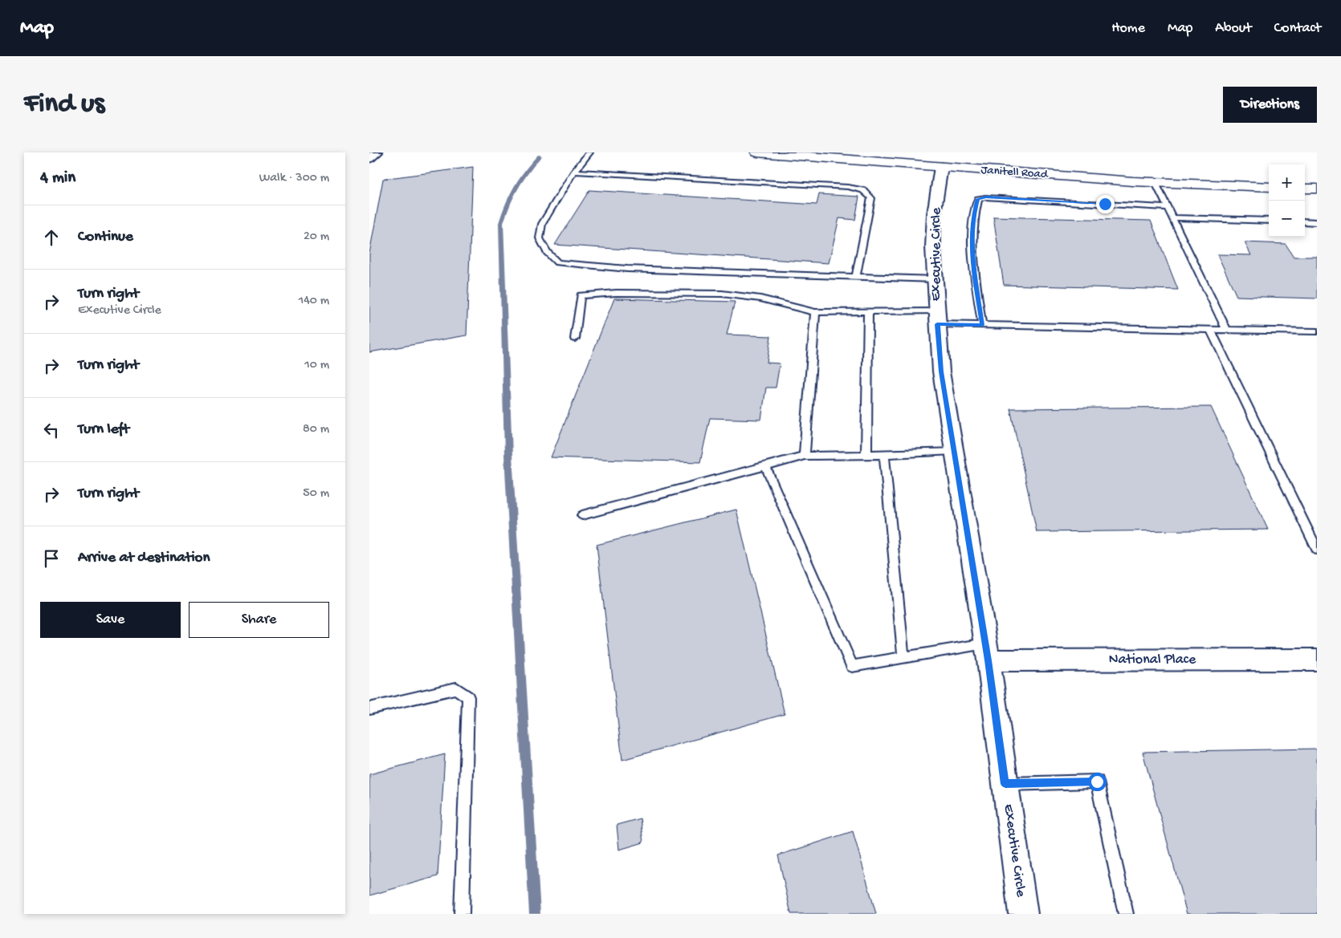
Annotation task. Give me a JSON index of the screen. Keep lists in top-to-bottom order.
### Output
{
  "streets": {
    "street": ["Janitell Road", "Executive Circle", "National Place"]
  },
  "crossings": [
    ["Janitell Road", "Executive Circle"],
    ["Executive Circle", "National Place"]
  ],
  "page": {
    "header": "Map",
    "nav": [
      "Home",
      "Map",
      "About",
      "Contact"
    ],
    "buttons": [
      "Directions",
      ["Save", "Share"]
    ],
    "title": "Find us",
    "heading": ["4 min", "Walk · 300 m"],
    "map_buttons": ["+", "−"],
    "list": [
      ["Continue", "20 m"],
      ["Turn right", "Executive Circle", "140 m"],
      ["Turn right", "10 m"],
      ["Turn left", "80 m"],
      ["Turn right", "50 m"],
      "Arrive at destination"
    ]
  }
}
